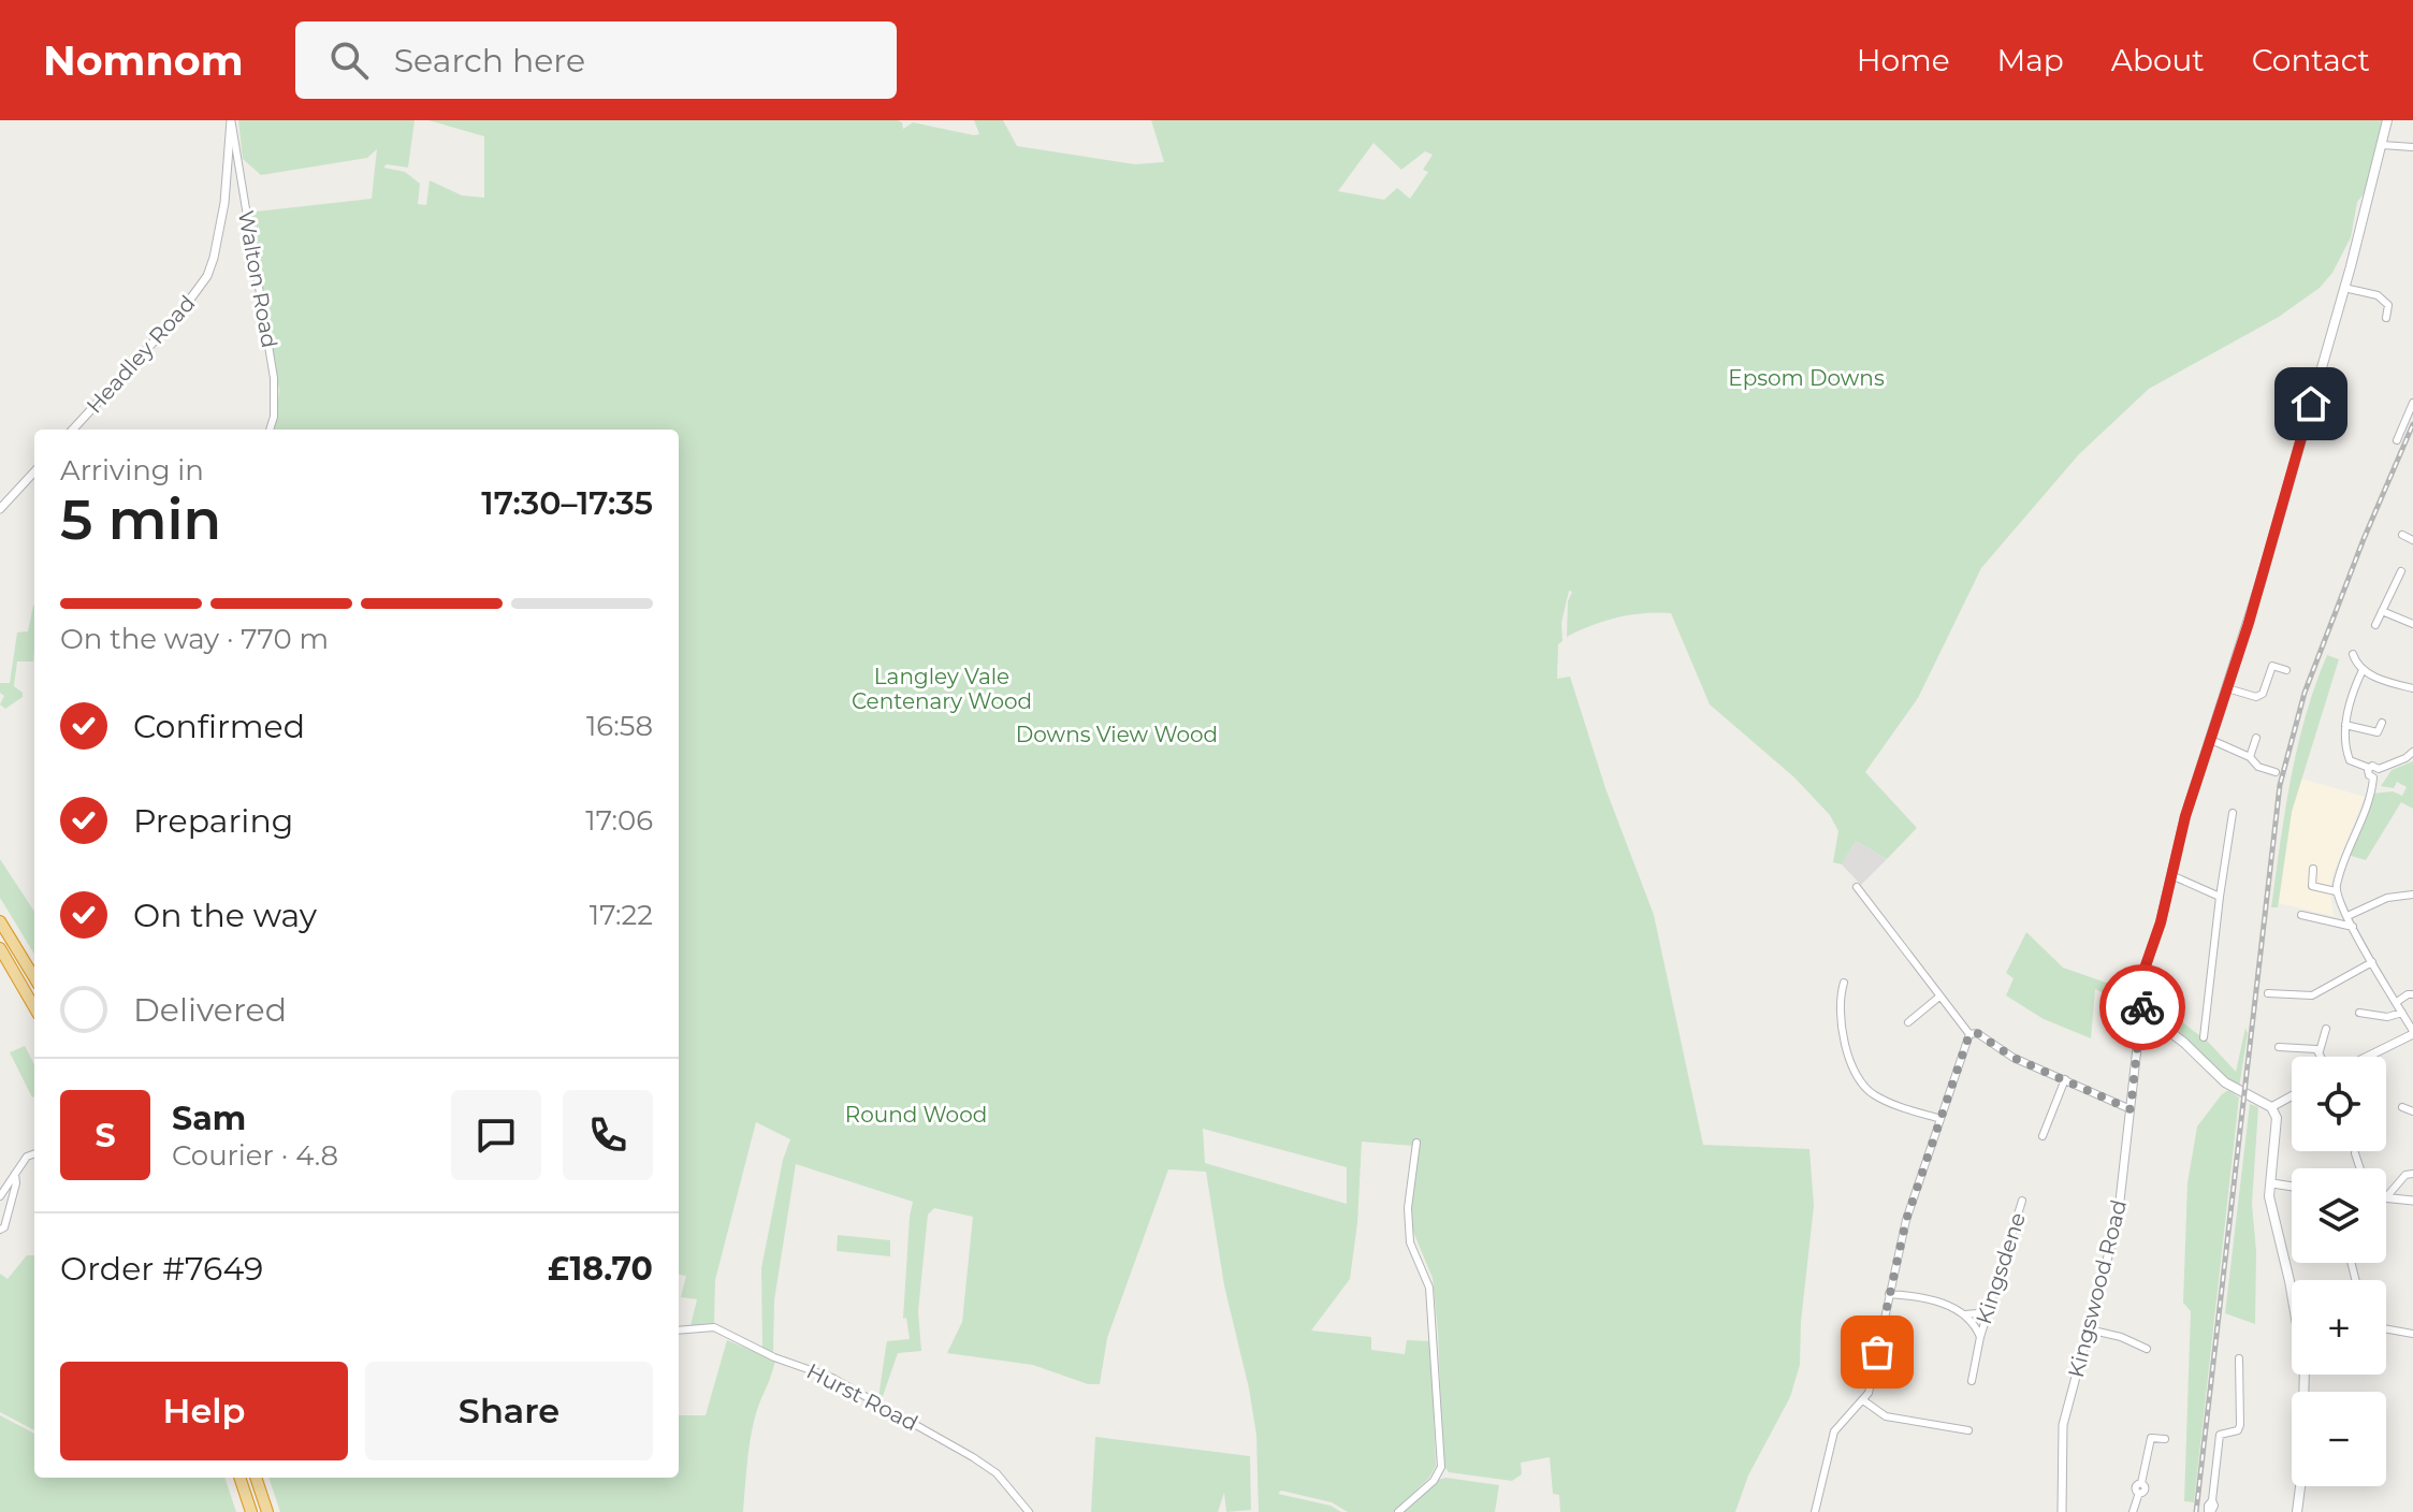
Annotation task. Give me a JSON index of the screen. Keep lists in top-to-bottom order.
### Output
{
  "streets": {
    "street": [
      "Walton Road",
      "Headley Road",
      "Kingsdene",
      "Kingswood Road",
      "Hurst Road"
    ]
  },
  "crossings": [
    ["Walton Road", "Headley Road"]
  ],
  "parks": [
    "Epsom Downs",
    "Langley Vale Centenary Wood",
    "Downs View Wood",
    "Round Wood"
  ],
  "page": {
    "header": "Nomnom",
    "search": "Search here",
    "nav": [
      "Home",
      "Map",
      "About",
      "Contact"
    ],
    "heading": ["5 min", "Arriving in", "17:30–17:35"],
    "panel": [
      "Sam",
      "Courier · 4.8",
      "Order #7649",
      "£18.70"
    ],
    "bar": "On the way · 770 m",
    "list": [
      ["Confirmed", "16:58"],
      ["Preparing", "17:06"],
      ["On the way", "17:22"],
      "Delivered"
    ],
    "map_buttons": ["+", "−"],
    "round": "S",
    "buttons": ["Help", "Share"]
  }
}
